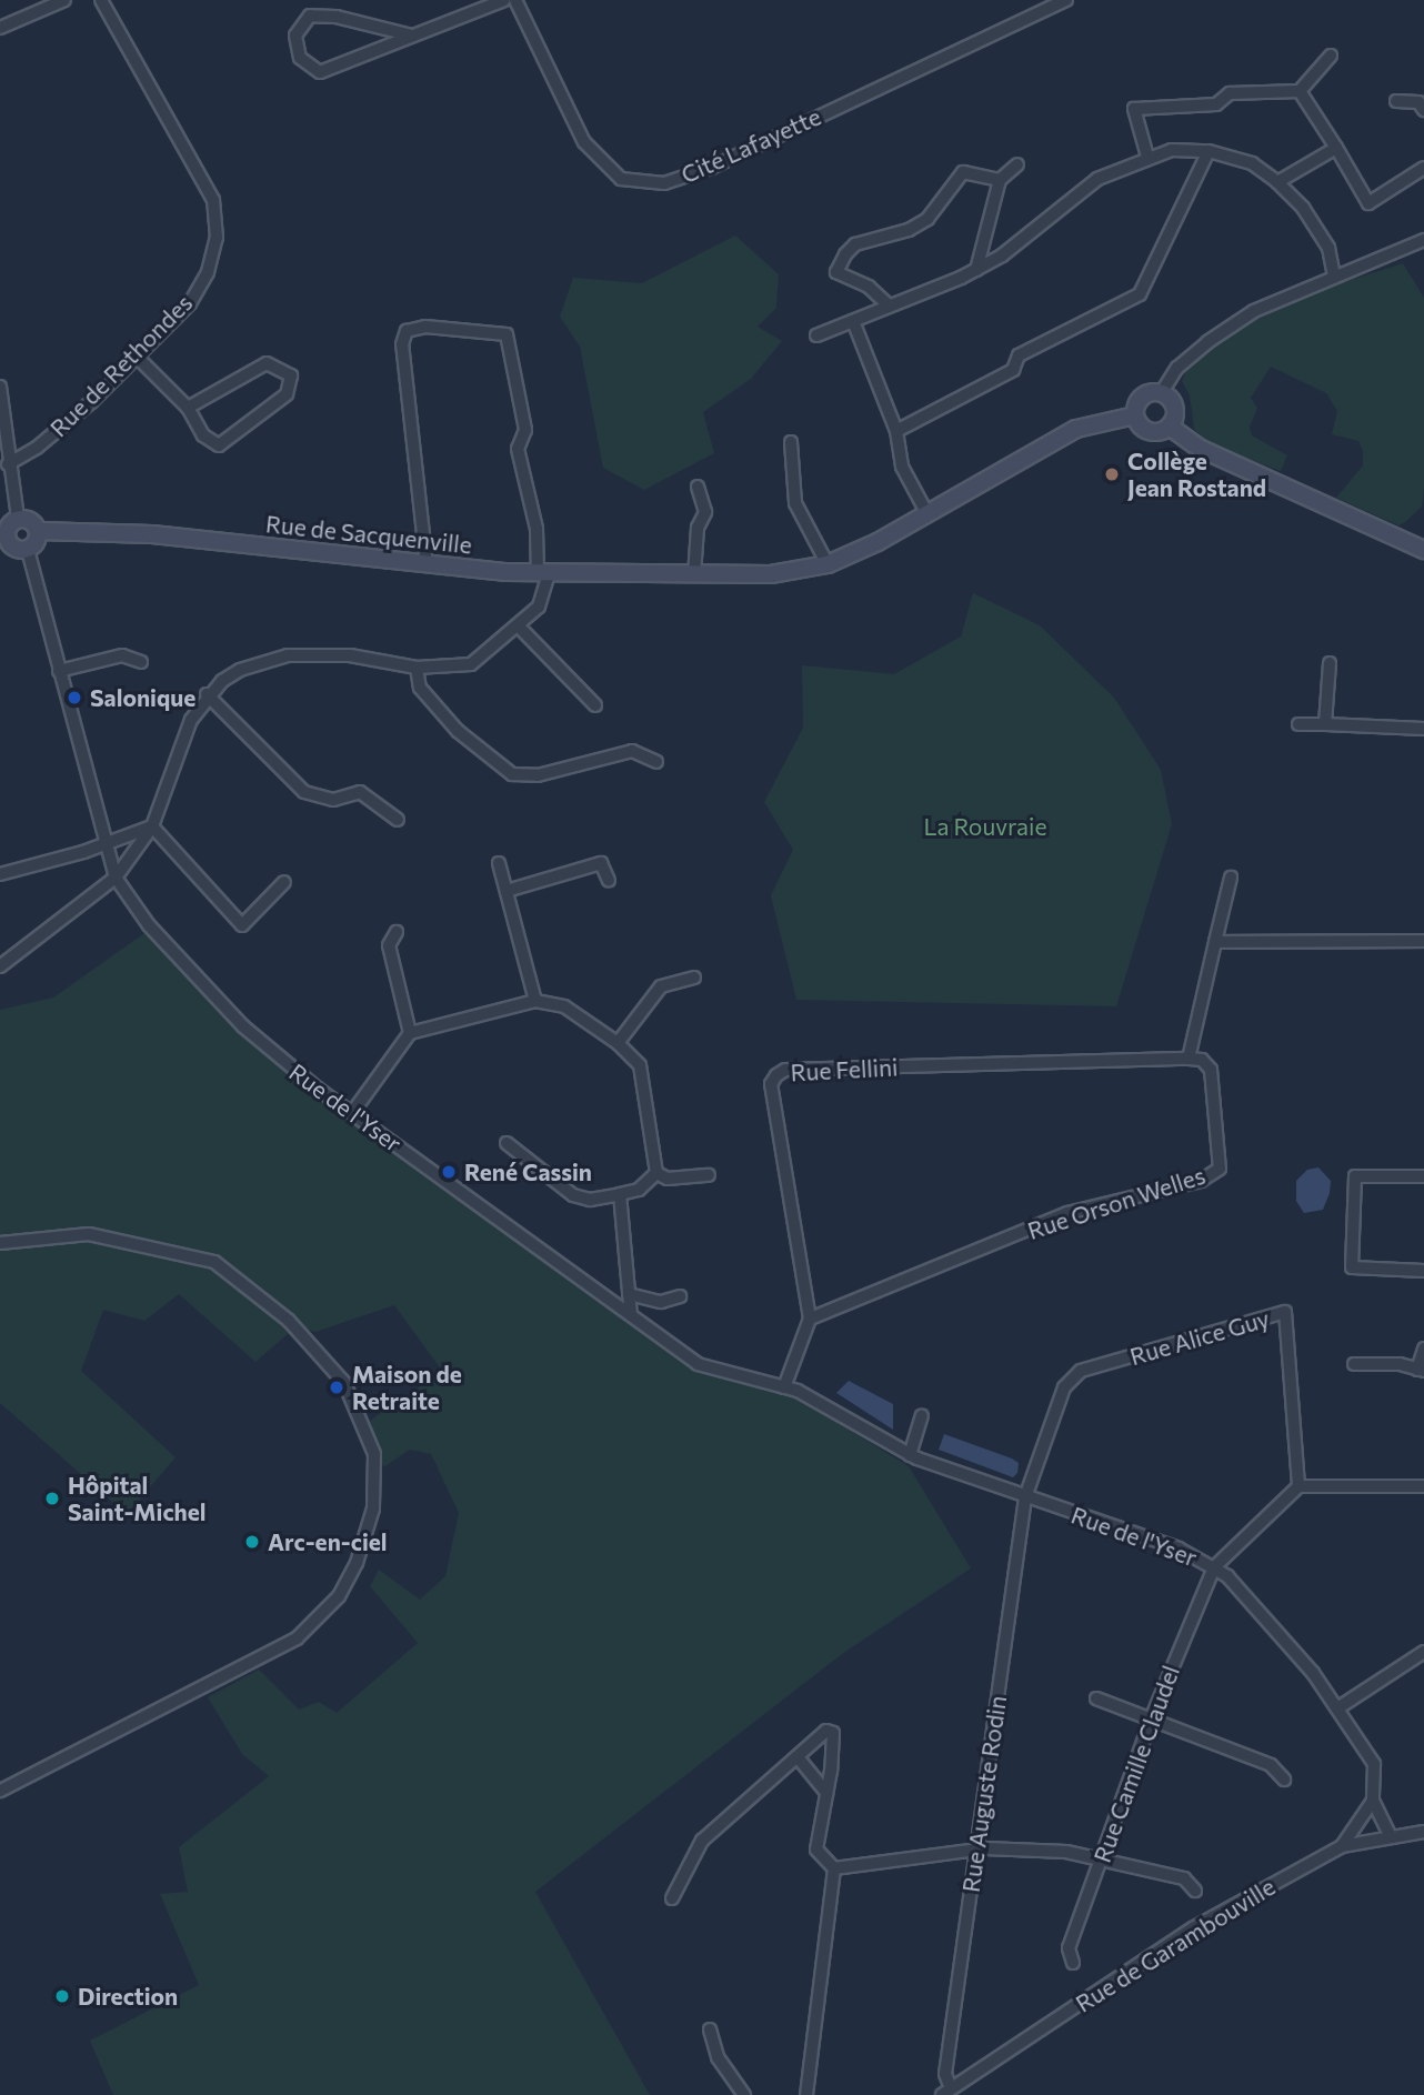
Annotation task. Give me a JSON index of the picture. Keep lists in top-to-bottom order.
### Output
{
  "streets": {
    "street": [
      "Cité Lafayette",
      "Rue de Rethondes",
      "Rue de Sacquenville",
      "Rue Fellini",
      "Rue de l'Yser",
      "Rue Orson Welles",
      "Rue Alice Guy",
      "Rue Camille Claudel",
      "Rue Auguste Rodin",
      "Rue de Garambouville"
    ]
  },
  "crossings": [
    ["Rue de Sacquenville", "Rue de l'Yser"],
    ["Rue Fellini", "Rue de l'Yser"],
    ["Rue Fellini", "Rue Orson Welles"],
    ["Rue de l'Yser", "Rue Alice Guy"],
    ["Rue de l'Yser", "Rue Camille Claudel"],
    ["Rue de l'Yser", "Rue Auguste Rodin"],
    ["Rue de l'Yser", "Rue de Garambouville"],
    ["Rue Alice Guy", "Rue Auguste Rodin"],
    ["Rue Auguste Rodin", "Rue de Garambouville"]
  ],
  "parks": ["La Rouvraie"],
  "places": [
    "Collège Jean Rostand",
    "Salonique",
    "René Cassin",
    "Maison de Retraite",
    "Hôpital Saint-Michel",
    "Arc-en-ciel",
    "Direction"
  ]
}
